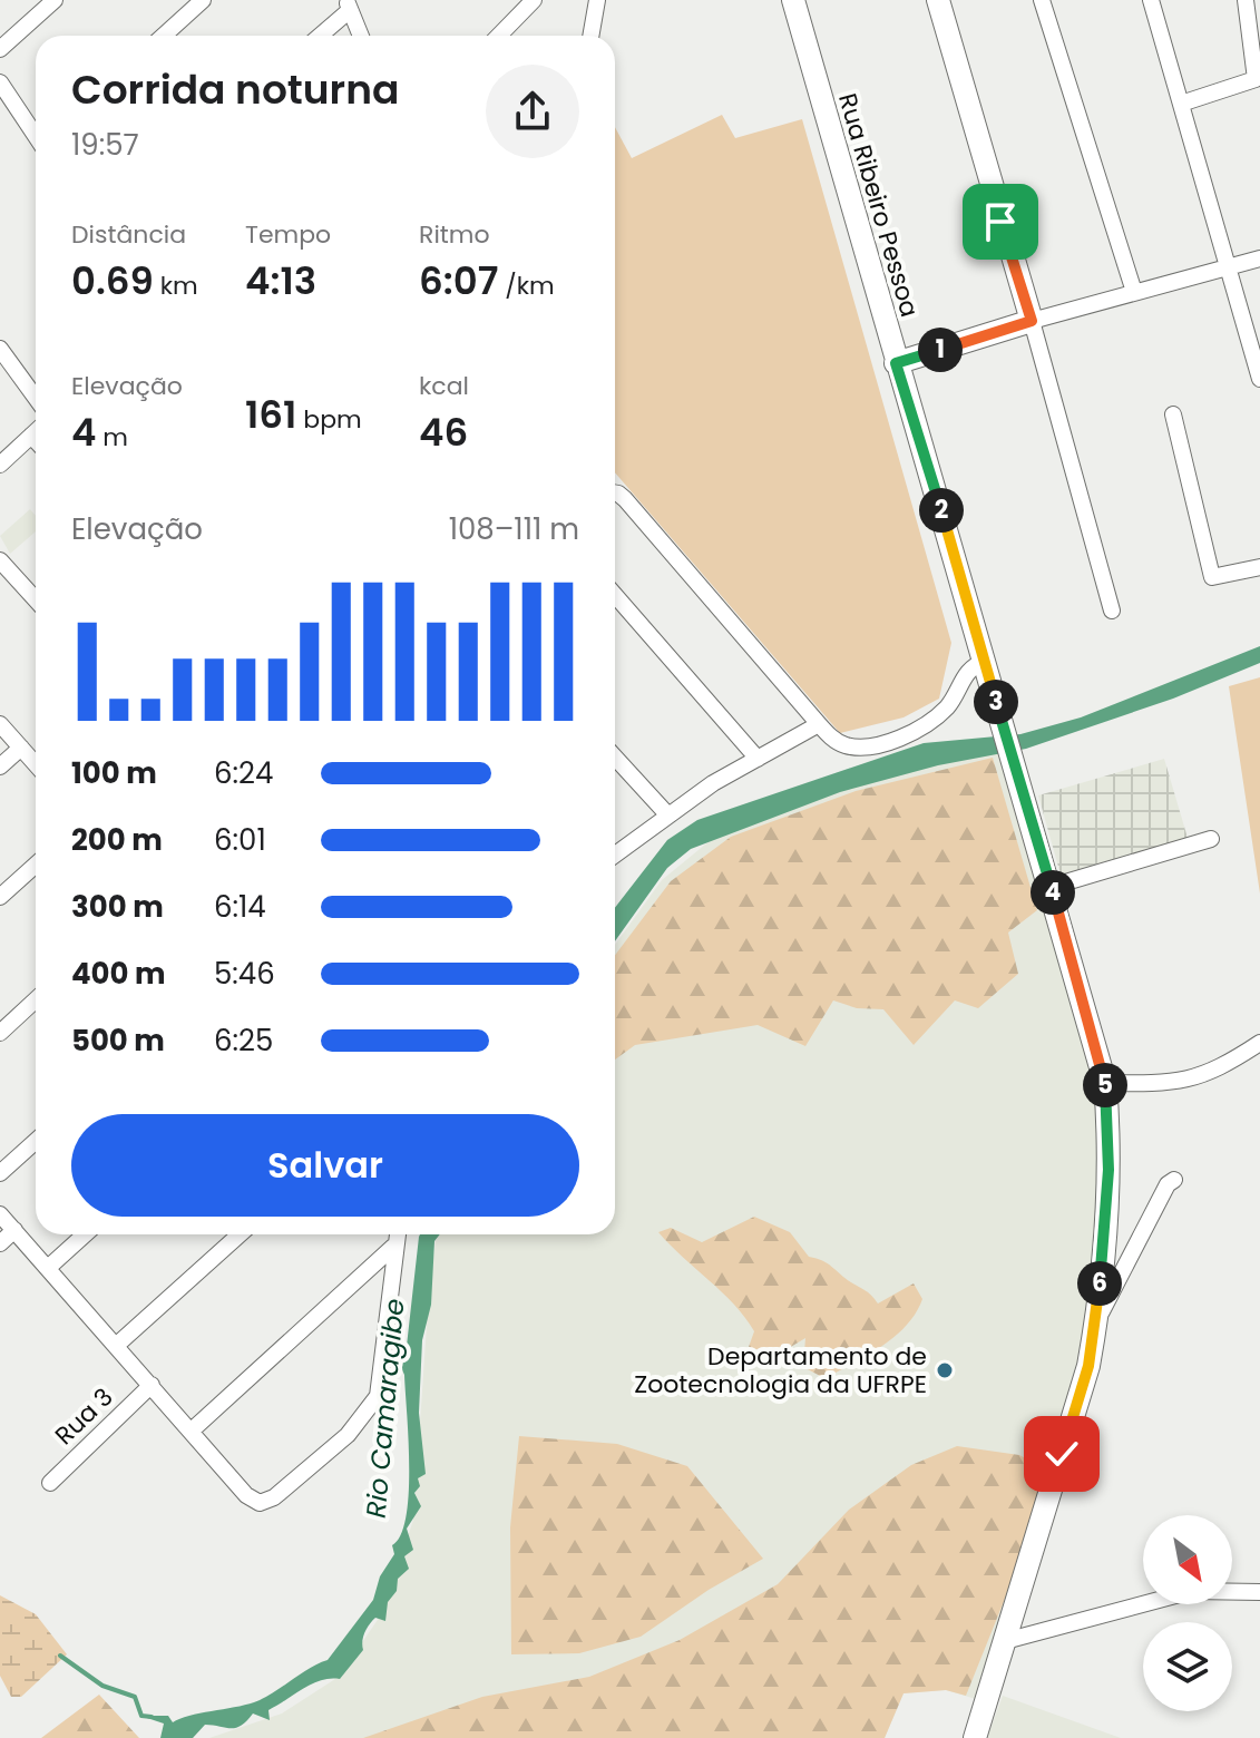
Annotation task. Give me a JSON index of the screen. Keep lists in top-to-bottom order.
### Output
{
  "streets": {
    "main road": ["Rua Ribeiro Pessoa"],
    "street": ["Rua 3"]
  },
  "water": ["Rio Camaragibe"],
  "places": ["Departamento de Zootecnologia da UFRPE"],
  "north": "bottom right",
  "page": {
    "heading": ["Corrida noturna", "19:57"],
    "stats": [
      ["Distância", "0.69 km"],
      ["Tempo", "4:13"],
      ["Ritmo", "6:07 /km"],
      ["Elevação", "4 m"],
      ["161 bpm"],
      ["kcal", "46"]
    ],
    "pins": [
      "1",
      "2",
      "3",
      "4",
      "5",
      "6"
    ],
    "chart": ["Elevação", "108–111 m"],
    "list": [
      {
        "name": "100 m",
        "note": "6:24"
      },
      {
        "name": "200 m",
        "note": "6:01"
      },
      {
        "name": "300 m",
        "note": "6:14"
      },
      {
        "name": "400 m",
        "note": "5:46"
      },
      {
        "name": "500 m",
        "note": "6:25"
      }
    ],
    "buttons": "Salvar"
  }
}
